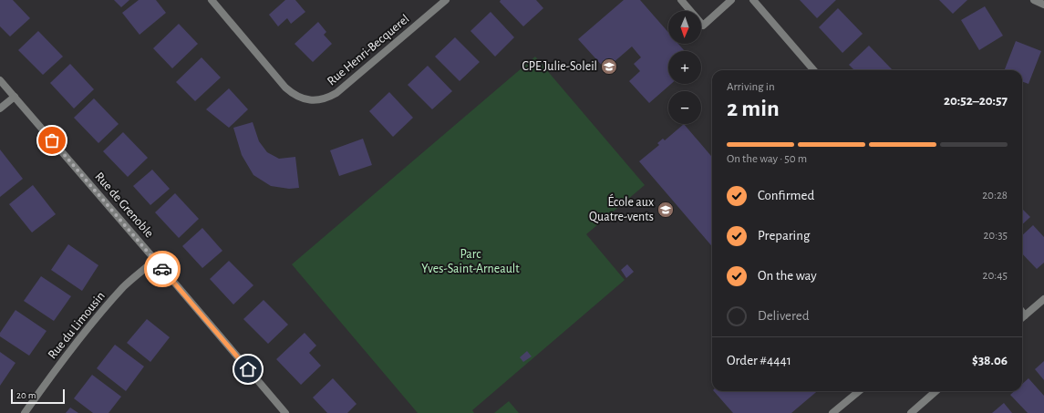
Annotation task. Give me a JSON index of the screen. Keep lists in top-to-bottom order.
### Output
{
  "streets": {
    "street": ["Rue Henri-Becquerel", "Rue de Grenoble", "Rue du Limousin"]
  },
  "crossings": [
    ["Rue de Grenoble", "Rue du Limousin"]
  ],
  "parks": ["Parc Yves-Saint-Arneault"],
  "places": {
    "school or university": ["CPE Julie-Soleil", "École aux Quatre-vents"]
  },
  "scale_bar": "20 m",
  "north": "bottom",
  "page": {
    "map_buttons": ["+", "−"],
    "heading": ["2 min", "Arriving in", "20:52–20:57"],
    "panel": ["Order #4441", "$38.06"],
    "bar": "On the way · 50 m",
    "list": [
      ["Confirmed", "20:28"],
      ["Preparing", "20:35"],
      ["On the way", "20:45"],
      "Delivered"
    ],
    "scale": "20 m"
  }
}
